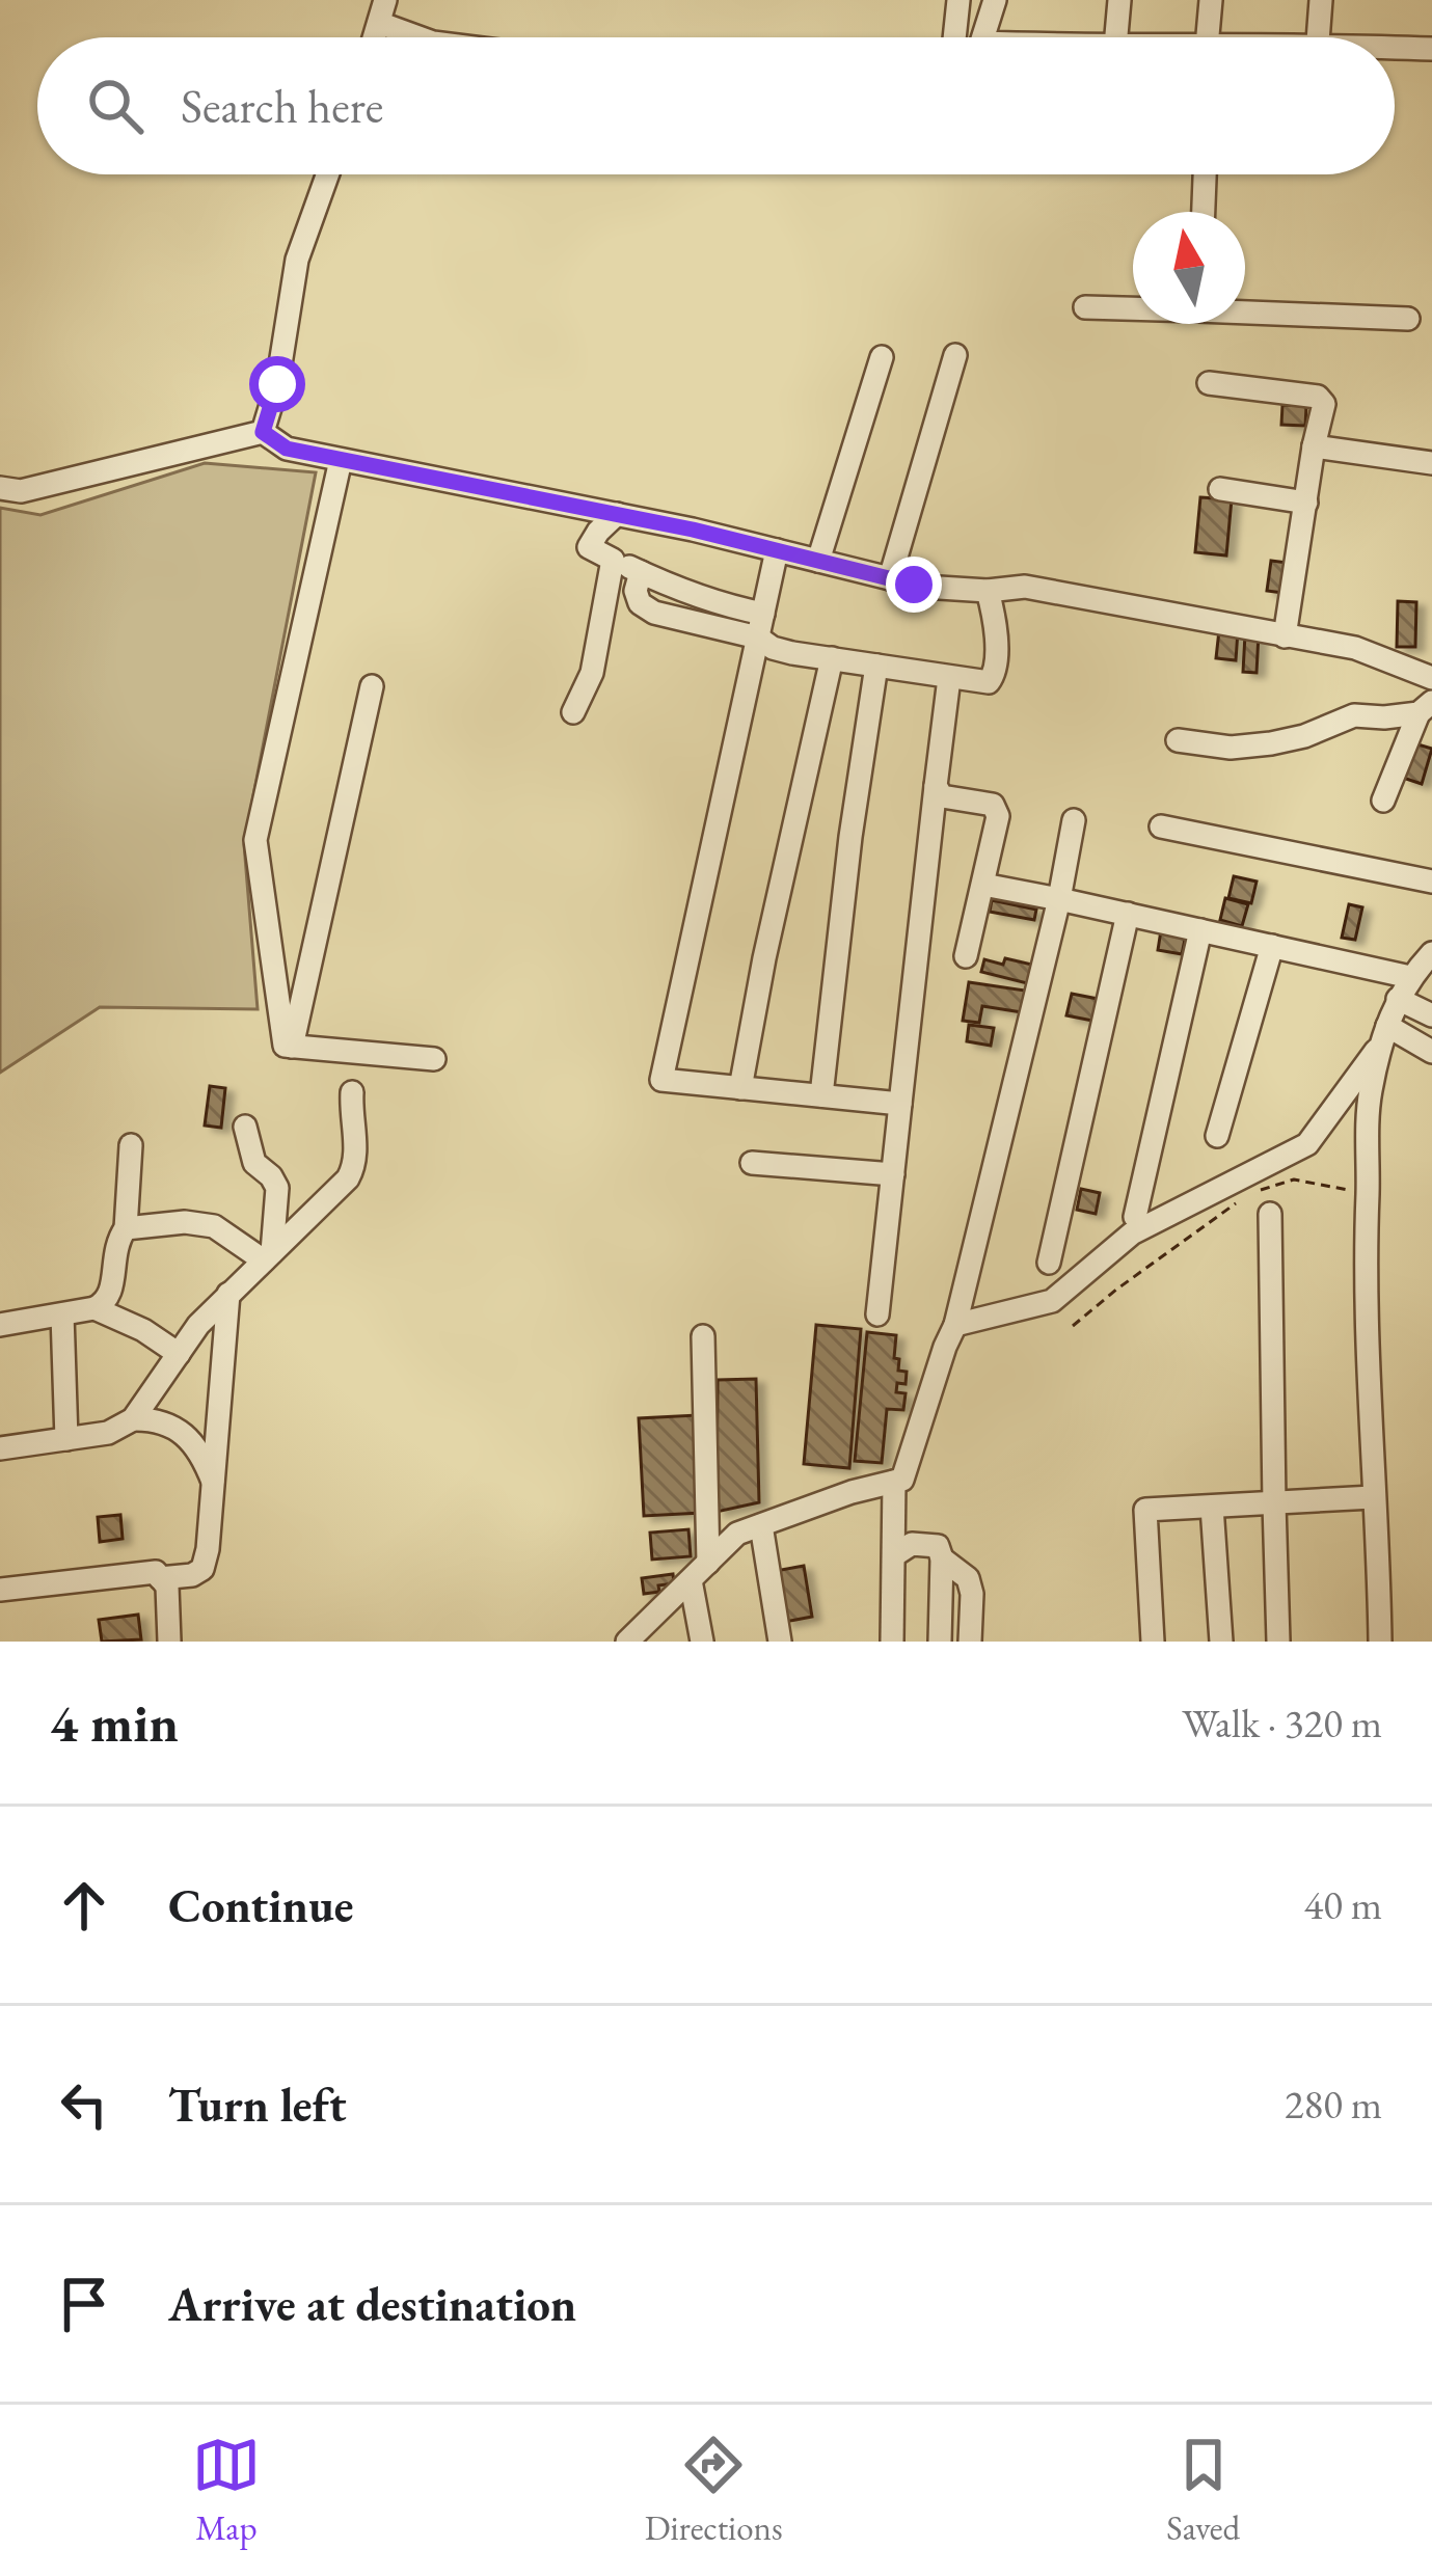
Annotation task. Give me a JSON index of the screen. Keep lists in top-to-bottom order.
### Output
{
  "north": "top",
  "page": {
    "search": "Search here",
    "heading": ["4 min", "Walk · 320 m"],
    "list": [
      ["Continue", "40 m"],
      ["Turn left", "280 m"],
      "Arrive at destination"
    ],
    "nav": ["Map", "Directions", "Saved"]
  }
}
